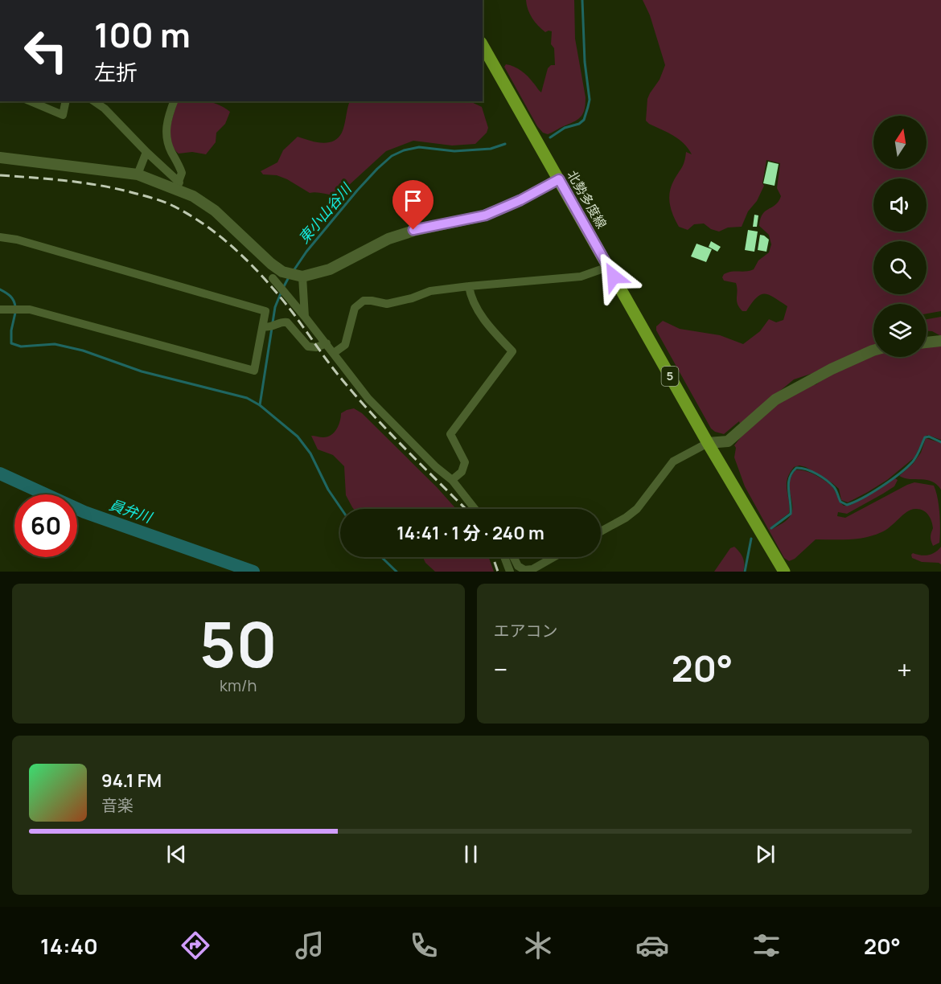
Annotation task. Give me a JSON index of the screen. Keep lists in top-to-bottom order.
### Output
{
  "streets": {
    "main road": ["北勢多度線", "5"]
  },
  "water": ["東小山谷川", "員弁川"],
  "north": "top",
  "page": {
    "turn": ["100 m", "左折"],
    "limit": "60",
    "trip": "14:41 · 1 分 · 240 m",
    "tile": [
      ["50", "km/h"],
      "エアコン"
    ],
    "heat": ["−", "20°", "+"],
    "song": ["94.1 FM", "音楽"],
    "tabs": ["14:40", "20°"]
  }
}
